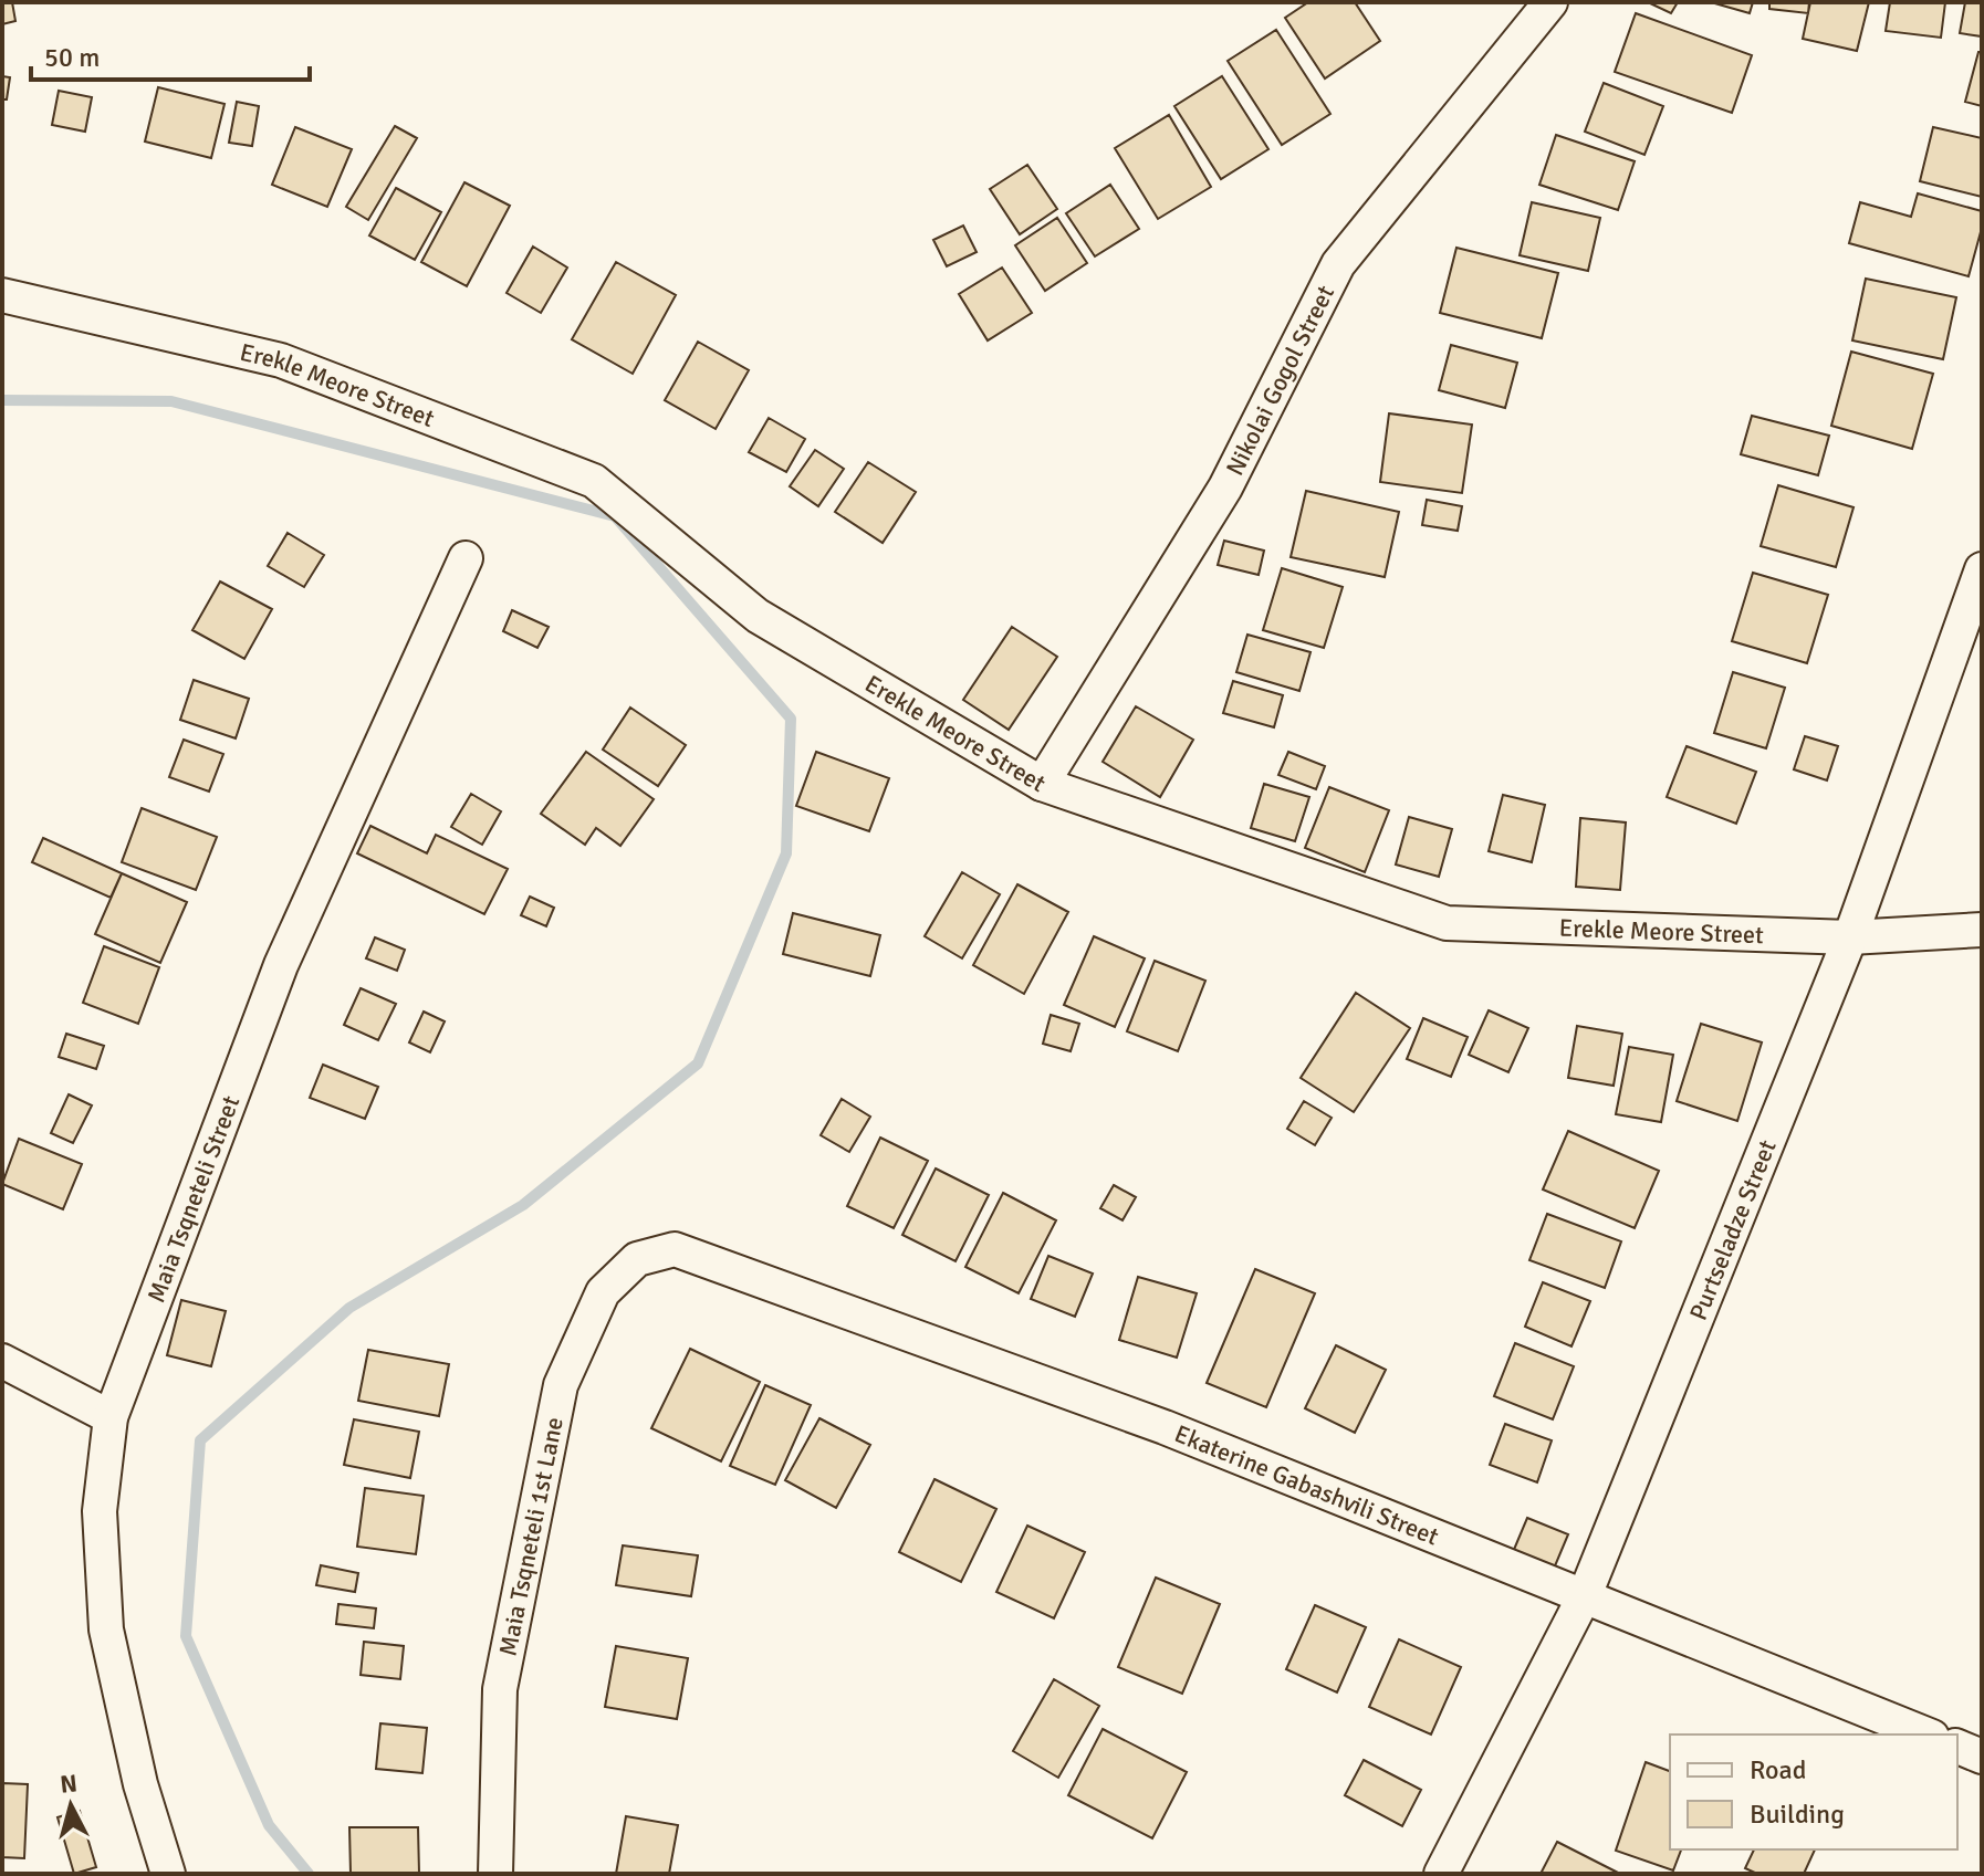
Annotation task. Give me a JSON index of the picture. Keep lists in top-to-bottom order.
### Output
{
  "streets": {
    "street": [
      "Nikolai Gogol Street",
      "Erekle Meore Street",
      "Maia Tsqneteli Street",
      "Purtseladze Street",
      "Ekaterine Gabashvili Street",
      "Maia Tsqneteli 1st Lane"
    ]
  },
  "crossings": [
    ["Nikolai Gogol Street", "Erekle Meore Street"],
    ["Erekle Meore Street", "Purtseladze Street"],
    ["Purtseladze Street", "Ekaterine Gabashvili Street"],
    ["Ekaterine Gabashvili Street", "Maia Tsqneteli 1st Lane"]
  ],
  "legend": ["Road", "Building"],
  "scale_bar": "50 m",
  "north": "top"
}
